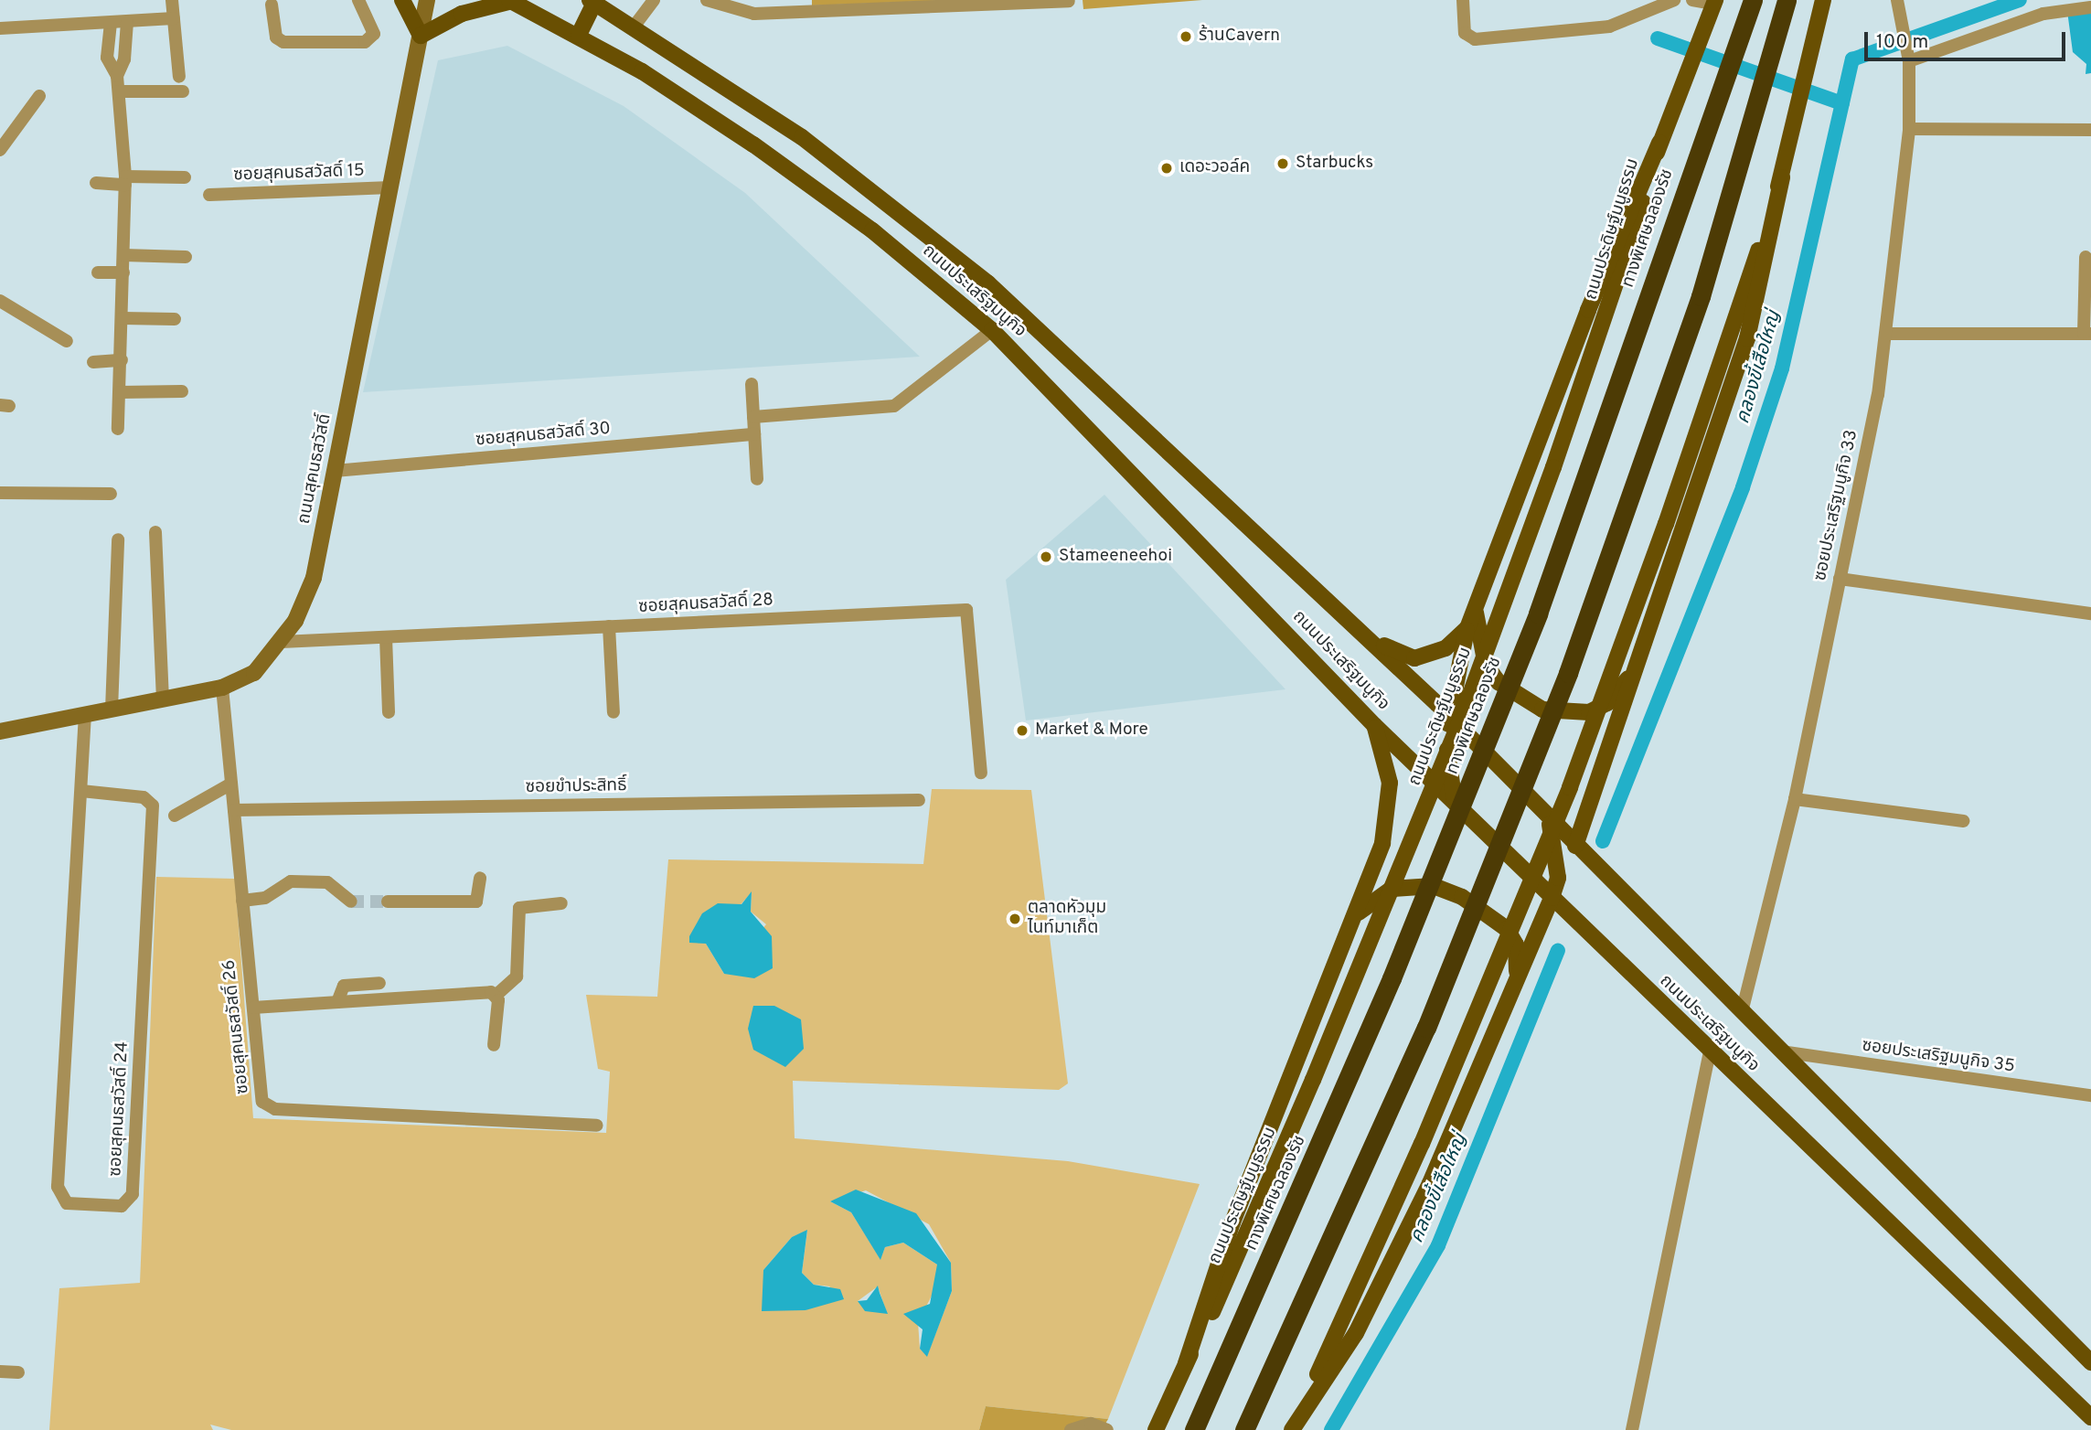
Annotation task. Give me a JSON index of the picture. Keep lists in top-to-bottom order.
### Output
{
  "streets": {
    "highway": ["ทางพิเศษฉลองรัช"],
    "main road": ["ถนนประดิษฐ์มนูธรรม", "ถนนประเสริฐมนูกิจ", "ถนนสุคนธสวัสดิ์"],
    "street": [
      "ซอยสุคนธสวัสดิ์ 15",
      "ซอยสุคนธสวัสดิ์ 30",
      "ซอยประเสริฐมนูกิจ 33",
      "ซอยสุคนธสวัสดิ์ 28",
      "ซอยขำประสิทธิ์",
      "ซอยสุคนธสวัสดิ์ 26",
      "ซอยประเสริฐมนูกิจ 35",
      "ซอยสุคนธสวัสดิ์ 24"
    ]
  },
  "crossings": [
    ["ซอยสุคนธสวัสดิ์ 15", "ถนนสุคนธสวัสดิ์"],
    ["ถนนประเสริฐมนูกิจ", "ซอยประเสริฐมนูกิจ 33"],
    ["ถนนประเสริฐมนูกิจ", "ซอยประเสริฐมนูกิจ 35"],
    ["ซอยสุคนธสวัสดิ์ 30", "ถนนสุคนธสวัสดิ์"],
    ["ถนนสุคนธสวัสดิ์", "ซอยสุคนธสวัสดิ์ 28"],
    ["ถนนสุคนธสวัสดิ์", "ซอยสุคนธสวัสดิ์ 26"],
    ["ถนนสุคนธสวัสดิ์", "ซอยสุคนธสวัสดิ์ 24"],
    ["ซอยขำประสิทธิ์", "ซอยสุคนธสวัสดิ์ 26"]
  ],
  "water": ["คลองขี้เสือใหญ่"],
  "places": [
    "ร้านCavern",
    "Starbucks",
    "เดอะวอล์ค",
    "Stameeneehoi",
    "Market & More",
    "ตลาดหัวมุม ไนท์มาเก็ต"
  ],
  "scale_bar": "100 m"
}
